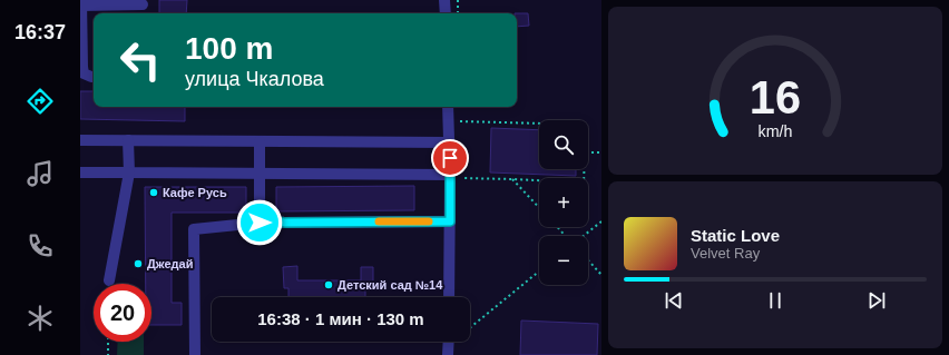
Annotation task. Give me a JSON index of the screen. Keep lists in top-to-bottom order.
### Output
{
  "places": ["Кафе Русь", "Джедай", "Детский сад №14"],
  "page": {
    "tabs": "16:37",
    "turn": ["100 m", "улица Чкалова"],
    "map_buttons": ["+", "−"],
    "song": ["Static Love", "Velvet Ray"],
    "limit": "20",
    "trip": "16:38 · 1 мин · 130 m",
    "gauge": ["16", "km/h"]
  }
}
